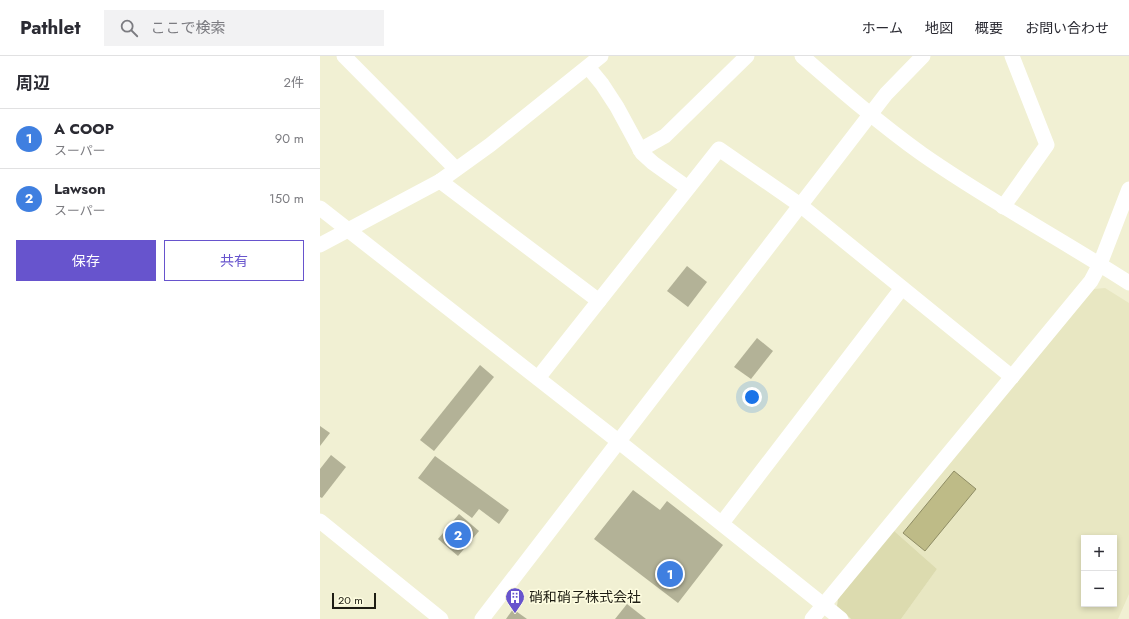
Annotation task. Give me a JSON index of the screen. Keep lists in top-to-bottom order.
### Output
{
  "places": {
    "building": ["硝和硝子株式会社"]
  },
  "scale_bar": "20 m",
  "page": {
    "header": "Pathlet",
    "search": "ここで検索",
    "nav": [
      "ホーム",
      "地図",
      "概要",
      "お問い合わせ"
    ],
    "heading": ["周辺", "2件"],
    "list": [
      {
        "mark": "1",
        "name": "A COOP",
        "note": "スーパー",
        "value": "90 m"
      },
      {
        "mark": "2",
        "name": "Lawson",
        "note": "スーパー",
        "value": "150 m"
      }
    ],
    "buttons": ["保存", "共有"],
    "pins": ["2", "1"],
    "map_buttons": ["+", "−"],
    "scale": "20 m"
  }
}
